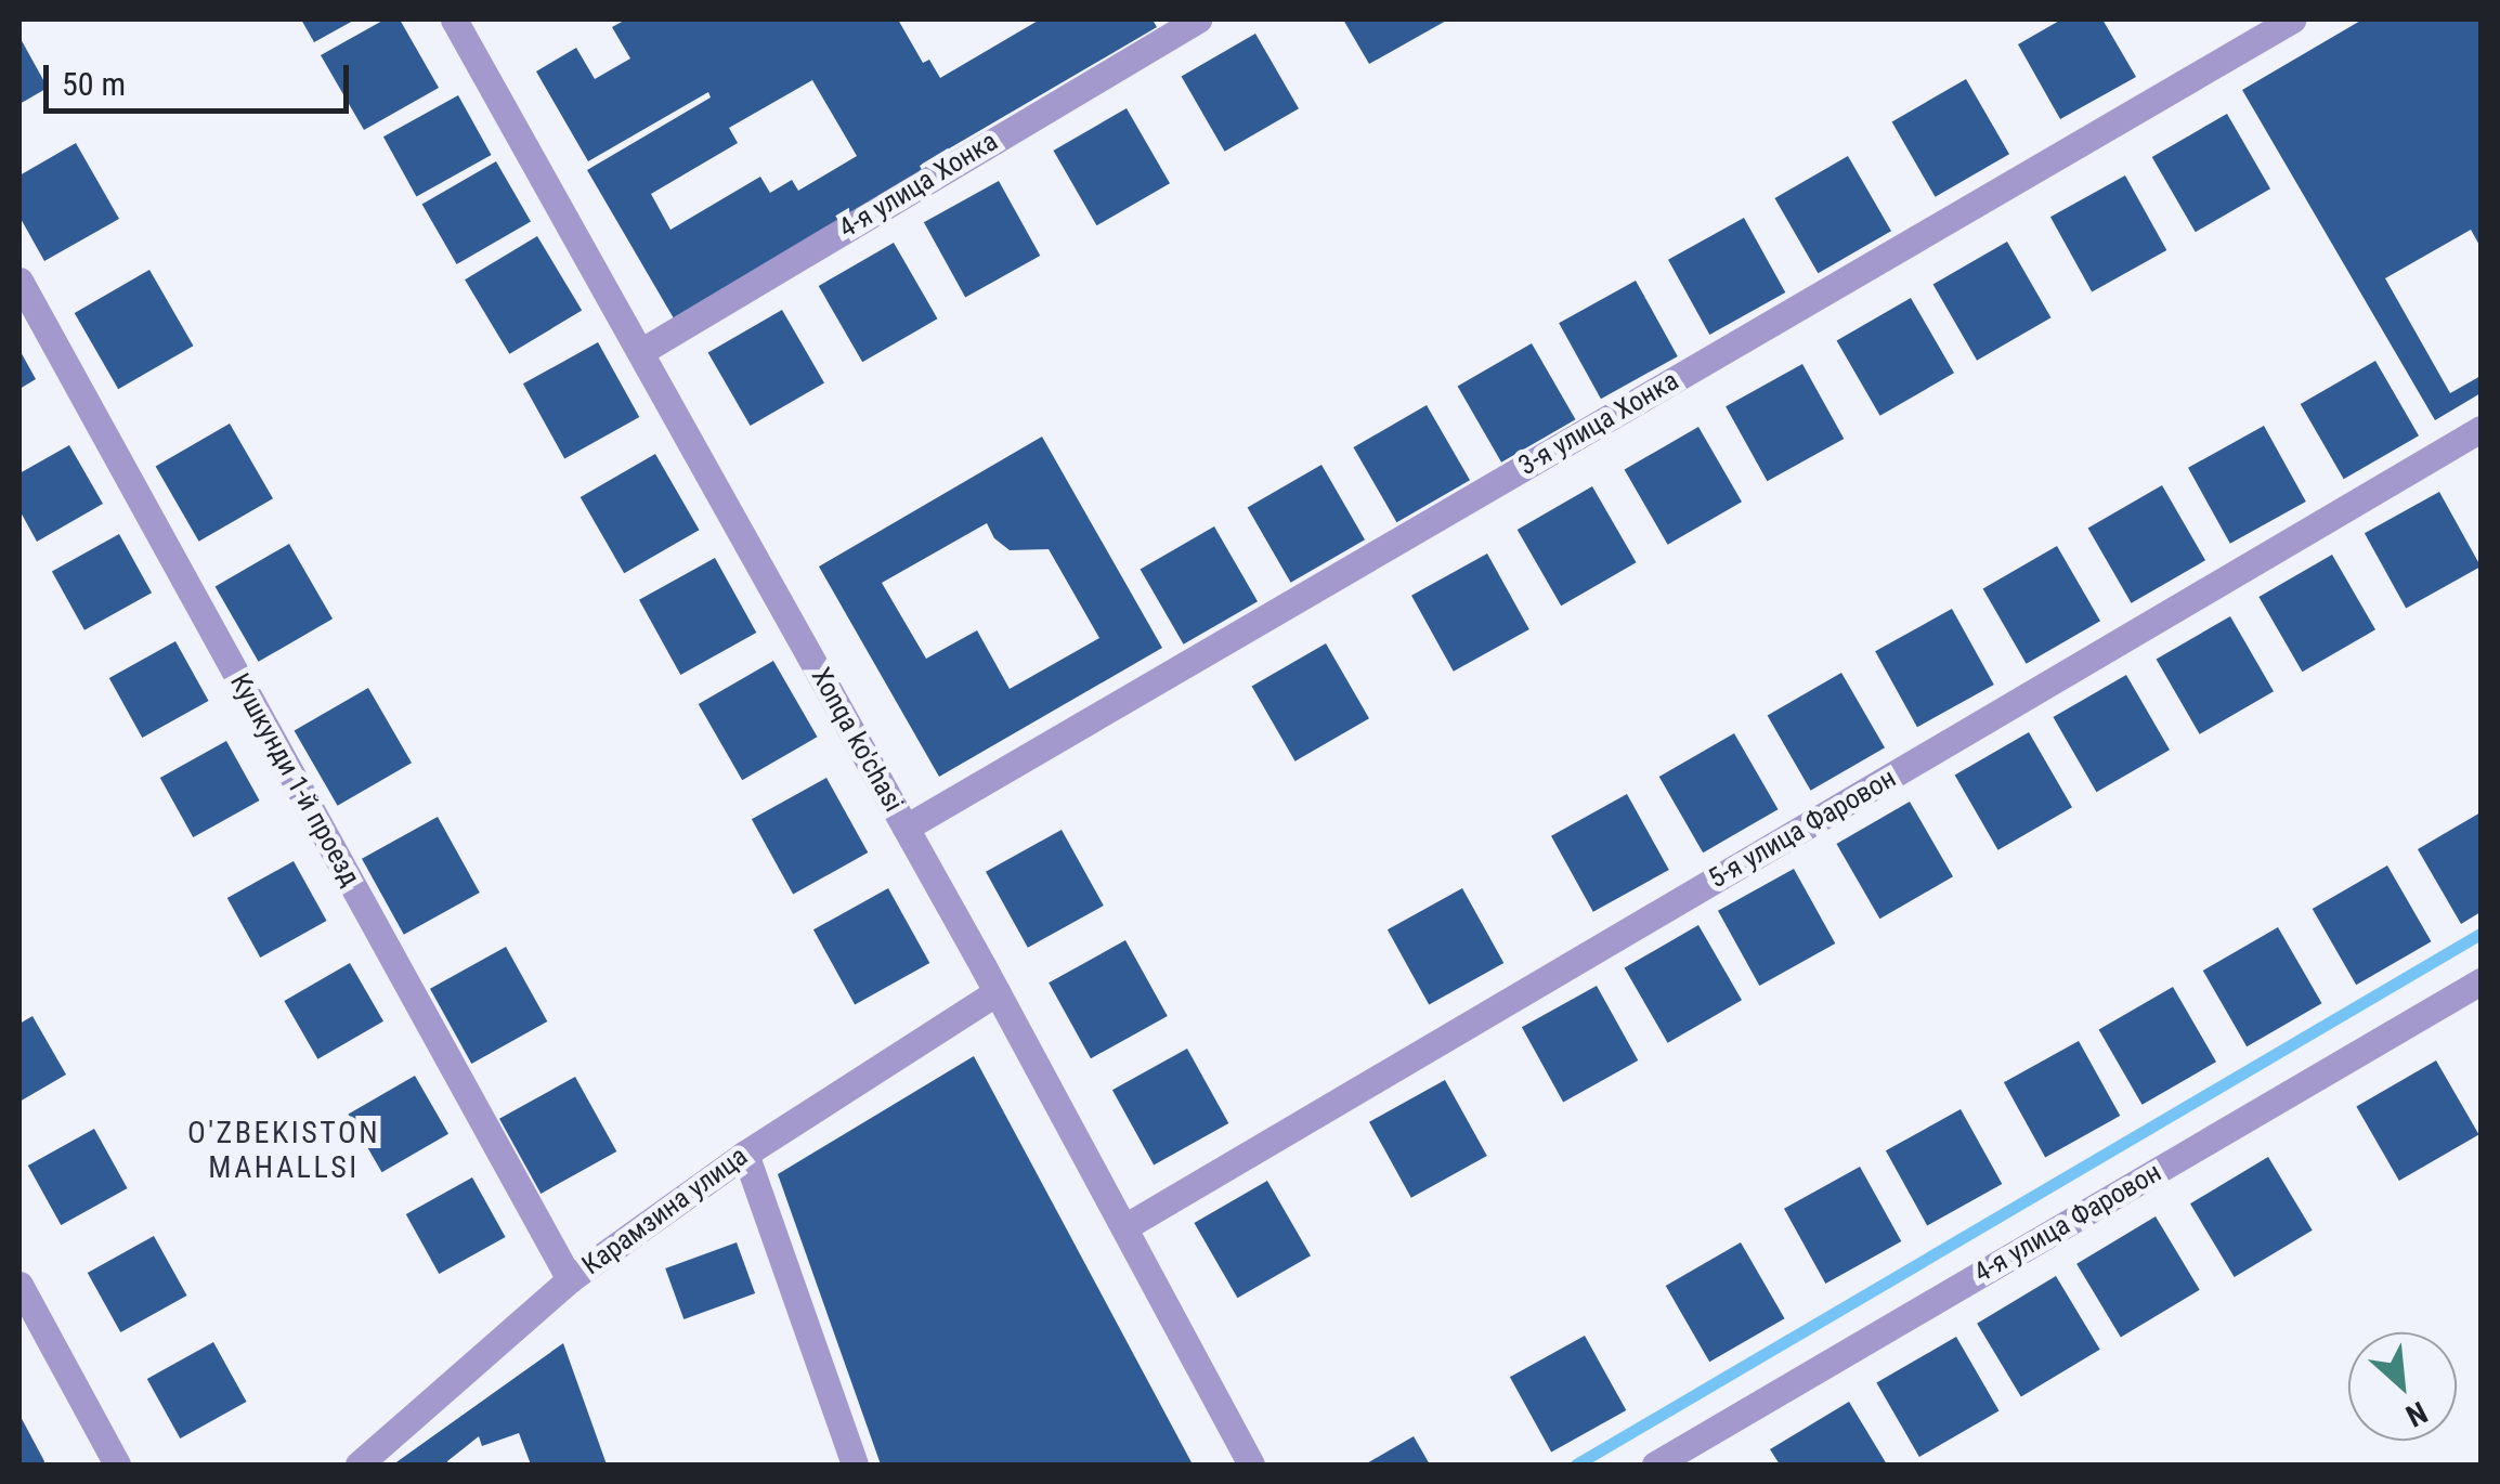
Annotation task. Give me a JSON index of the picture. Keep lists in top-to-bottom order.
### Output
{
  "streets": {
    "street": [
      "4-я улица Хонка",
      "3-я улица Хонка",
      "Xonqa ko'chasi",
      "Кушкунди 1-й проезд",
      "5-я улица Фаровон",
      "Карамзина улица",
      "4-я улица Фаровон"
    ]
  },
  "crossings": [
    ["4-я улица Хонка", "Xonqa ko'chasi"],
    ["3-я улица Хонка", "Xonqa ko'chasi"],
    ["Xonqa ko'chasi", "5-я улица Фаровон"],
    ["Xonqa ko'chasi", "Карамзина улица"],
    ["Кушкунди 1-й проезд", "Карамзина улица"]
  ],
  "districts": ["O'ZBEKISTON MAHALLSI"],
  "scale_bar": "50 m",
  "north": "bottom right"
}
